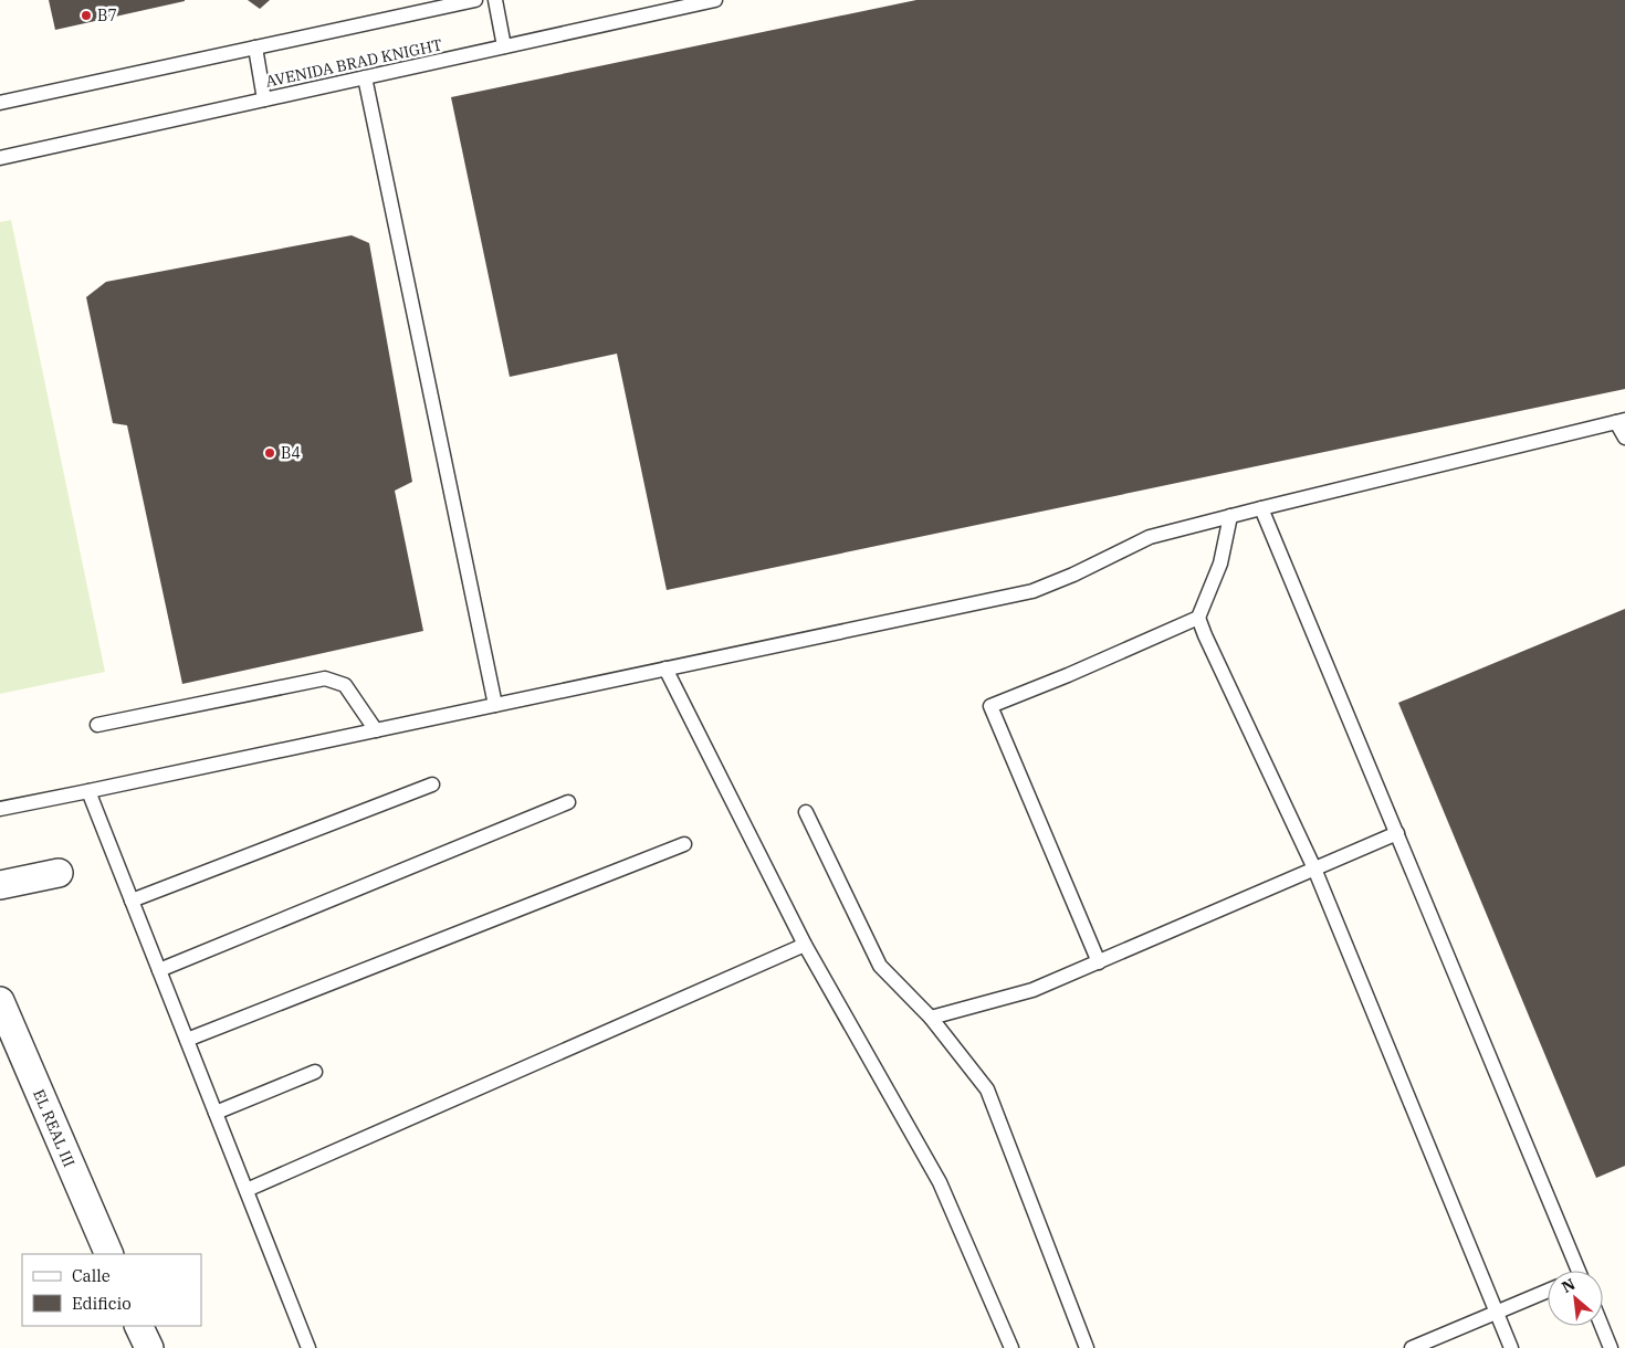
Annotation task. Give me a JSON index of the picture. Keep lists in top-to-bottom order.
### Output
{
  "streets": {
    "street": ["EL REAL III"],
    "lane": ["AVENIDA BRAD KNIGHT"]
  },
  "places": ["B7", "B4"],
  "legend": ["Calle", "Edificio"],
  "north": "top left"
}
